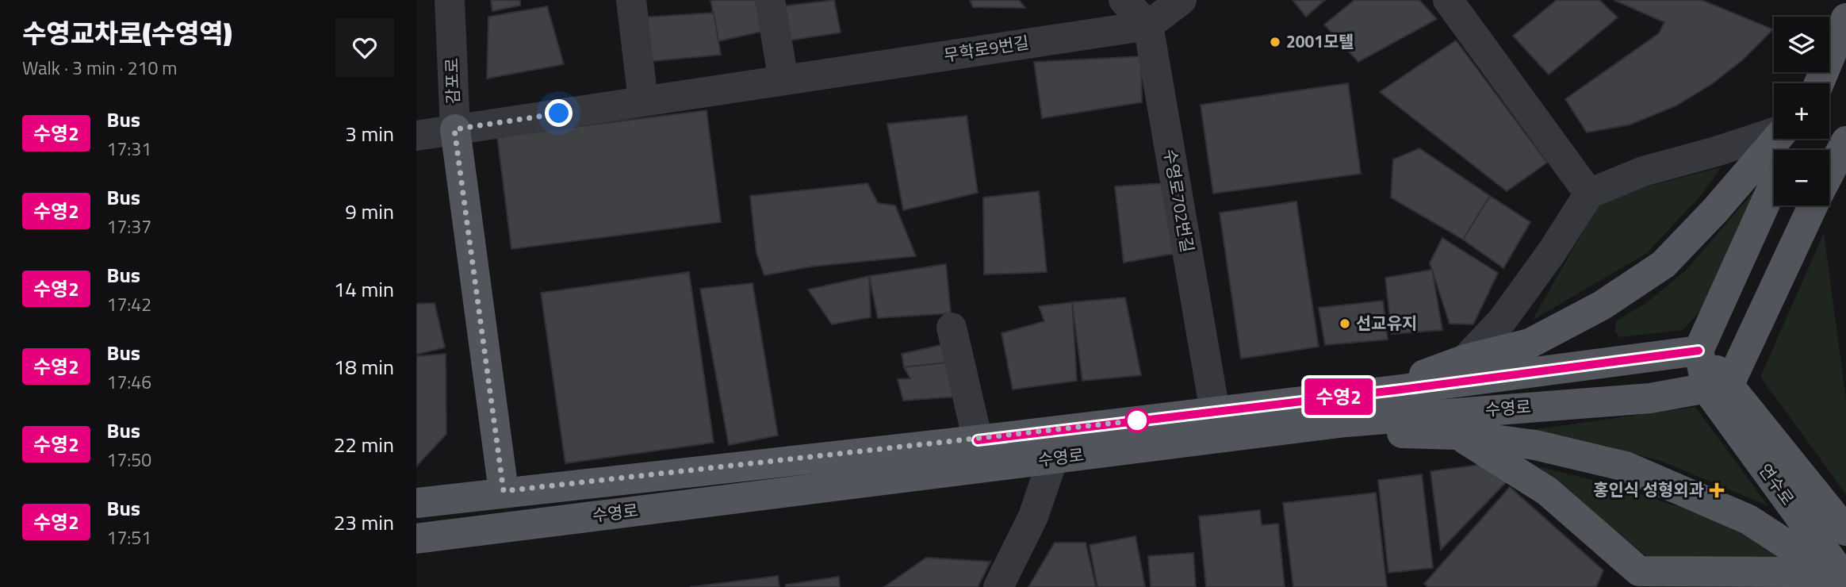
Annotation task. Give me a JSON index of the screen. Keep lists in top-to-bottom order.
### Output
{
  "streets": {
    "main road": ["감포로", "수영로", "연수로"],
    "street": ["무학로9번길", "수영로702번길"]
  },
  "crossings": [
    ["무학로9번길", "감포로"],
    ["무학로9번길", "수영로702번길"],
    ["감포로", "수영로"],
    ["수영로702번길", "수영로"],
    ["수영로", "연수로"]
  ],
  "places": {
    "other": ["2001모텔", "선교유지"],
    "health": ["홍인식 성형외과"]
  },
  "lines": ["bus line 수영2"],
  "page": {
    "heading": ["수영교차로(수영역)", "Walk · 3 min · 210 m"],
    "on_map": "수영2",
    "map_buttons": ["+", "−"],
    "list": [
      {
        "mark": "수영2",
        "name": "Bus",
        "note": "17:31",
        "value": "3 min"
      },
      {
        "mark": "수영2",
        "name": "Bus",
        "note": "17:37",
        "value": "9 min"
      },
      {
        "mark": "수영2",
        "name": "Bus",
        "note": "17:42",
        "value": "14 min"
      },
      {
        "mark": "수영2",
        "name": "Bus",
        "note": "17:46",
        "value": "18 min"
      },
      {
        "mark": "수영2",
        "name": "Bus",
        "note": "17:50",
        "value": "22 min"
      },
      {
        "mark": "수영2",
        "name": "Bus",
        "note": "17:51",
        "value": "23 min"
      }
    ]
  }
}
